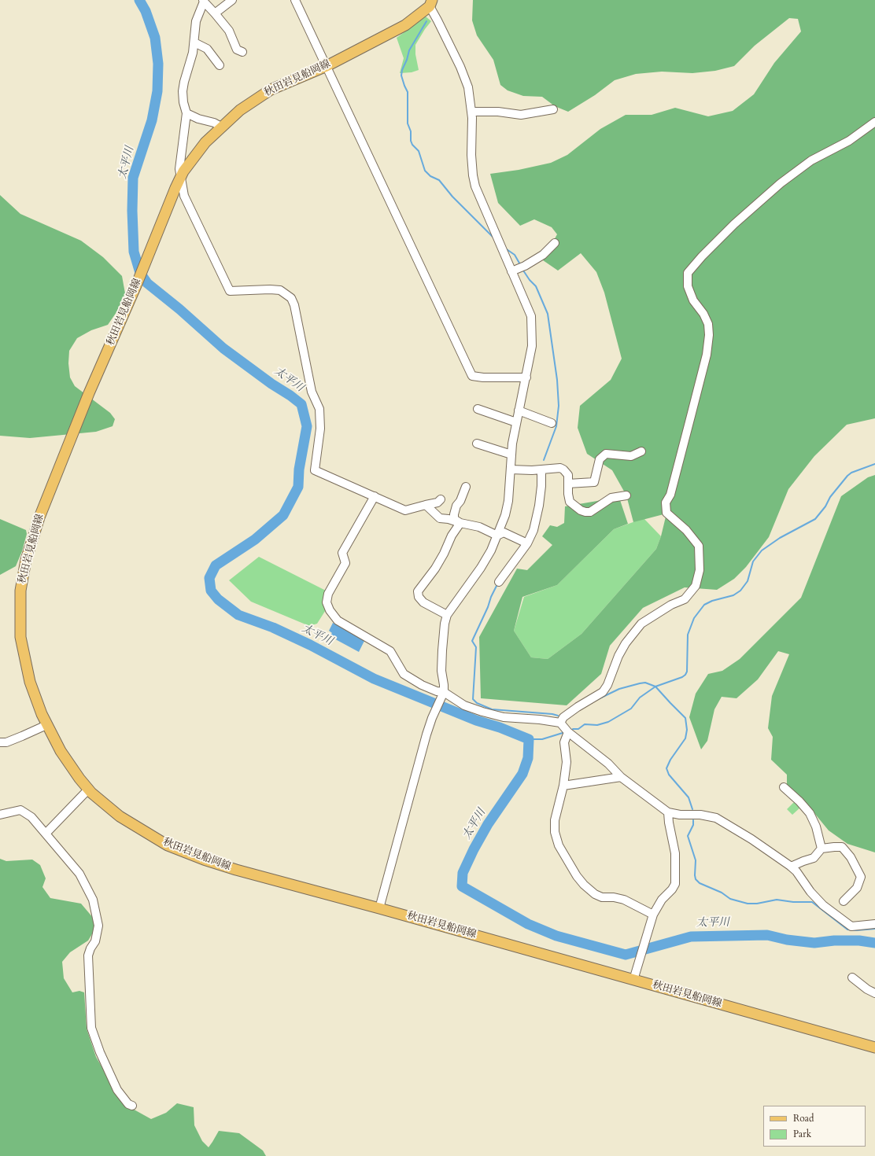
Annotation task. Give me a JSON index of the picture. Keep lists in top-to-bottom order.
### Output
{
  "streets": {
    "main road": ["秋田岩見船岡線"]
  },
  "water": ["太平川"],
  "legend": ["Road", "Park"]
}
